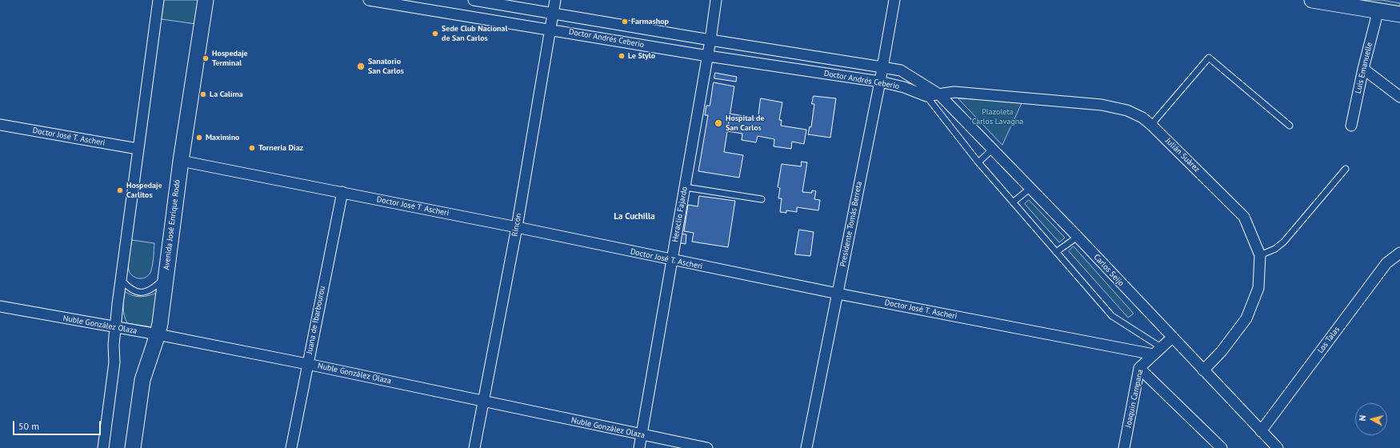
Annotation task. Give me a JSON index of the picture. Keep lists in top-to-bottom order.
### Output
{
  "streets": {
    "street": [
      "Doctor Andrés Ceberio",
      "Luis Emanuelle",
      "Doctor José T. Ascheri",
      "Julián Suárez",
      "Heraclio Fajardo",
      "Presidente Tomás Berreta",
      "Avenida José Enrique Rodó",
      "Rincón",
      "Carlos Seijo",
      "Juana de Ibarbourou",
      "Nuble González Olaza",
      "Los Talas",
      "Joaquín Campana"
    ]
  },
  "crossings": [
    ["Doctor Andrés Ceberio", "Julián Suárez"],
    ["Doctor Andrés Ceberio", "Heraclio Fajardo"],
    ["Doctor Andrés Ceberio", "Presidente Tomás Berreta"],
    ["Doctor Andrés Ceberio", "Rincón"],
    ["Doctor Andrés Ceberio", "Carlos Seijo"],
    ["Doctor José T. Ascheri", "Heraclio Fajardo"],
    ["Doctor José T. Ascheri", "Presidente Tomás Berreta"],
    ["Doctor José T. Ascheri", "Avenida José Enrique Rodó"],
    ["Doctor José T. Ascheri", "Rincón"],
    ["Doctor José T. Ascheri", "Juana de Ibarbourou"],
    ["Doctor José T. Ascheri", "Joaquín Campana"],
    ["Julián Suárez", "Carlos Seijo"],
    ["Heraclio Fajardo", "Nuble González Olaza"],
    ["Avenida José Enrique Rodó", "Nuble González Olaza"],
    ["Rincón", "Nuble González Olaza"],
    ["Carlos Seijo", "Los Talas"],
    ["Carlos Seijo", "Joaquín Campana"],
    ["Juana de Ibarbourou", "Nuble González Olaza"]
  ],
  "districts": ["La Cuchilla"],
  "parks": ["Plazoleta Carlos Lavagna"],
  "places": [
    "Farmashop",
    "Sede Club Nacional de San Carlos",
    "Le Stylo",
    "Hospedaje Terminal",
    "Sanatorio San Carlos",
    "La Calima",
    "Hospital de San Carlos",
    "Maximino",
    "Tornería Diaz",
    "Hospedaje Carlitos"
  ],
  "scale_bar": "50 m",
  "north": "left"
}
